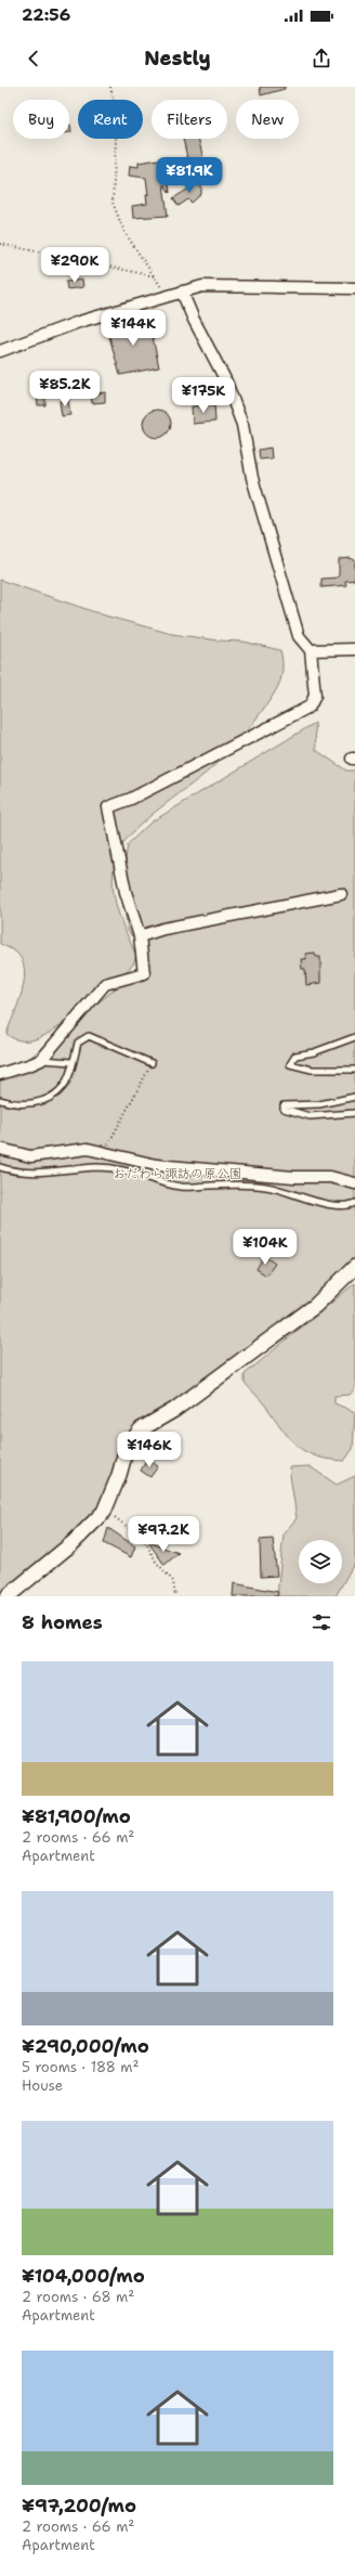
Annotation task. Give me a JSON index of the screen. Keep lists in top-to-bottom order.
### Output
{
  "parks": ["おだわら諏訪の原公園"],
  "page": {
    "status": "22:56",
    "header": "Nestly",
    "chip": [
      "Buy",
      "Rent",
      "Filters",
      "New"
    ],
    "price": [
      "¥81.9K",
      "¥290K",
      "¥144K",
      "¥85.2K",
      "¥175K",
      "¥104K",
      "¥146K",
      "¥97.2K"
    ],
    "heading": "8 homes",
    "list": [
      {
        "name": "¥81,900/mo",
        "note": "2 rooms · 66 m² · Apartment"
      },
      {
        "name": "¥290,000/mo",
        "note": "5 rooms · 188 m² · House"
      },
      {
        "name": "¥104,000/mo",
        "note": "2 rooms · 68 m² · Apartment"
      },
      {
        "name": "¥97,200/mo",
        "note": "2 rooms · 66 m² · Apartment"
      }
    ]
  }
}
